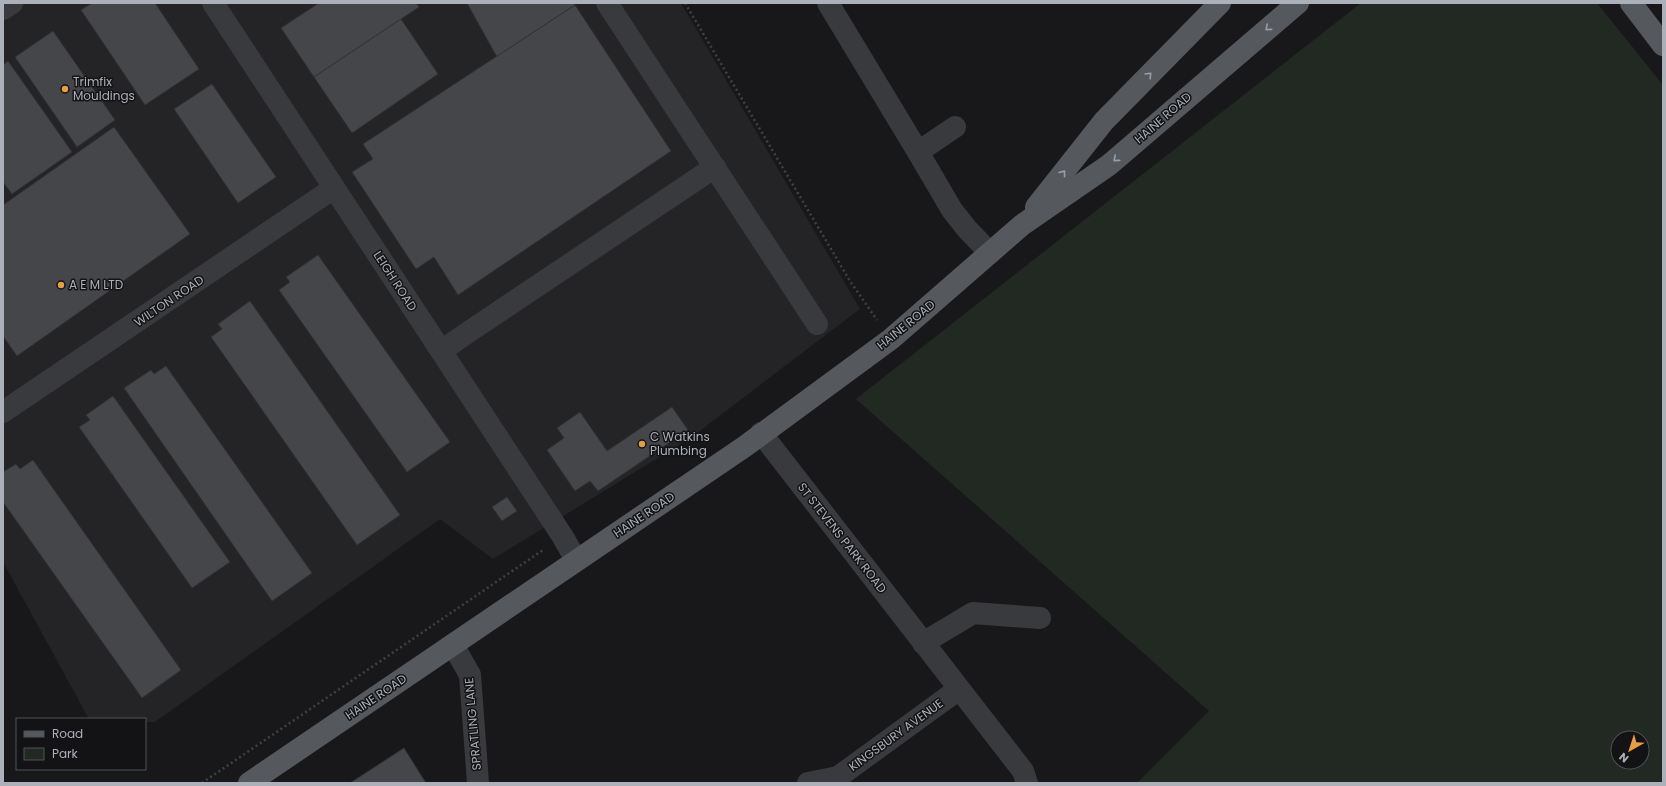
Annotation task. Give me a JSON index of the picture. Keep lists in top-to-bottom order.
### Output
{
  "streets": {
    "main road": ["HAINE ROAD"],
    "street": [
      "LEIGH ROAD",
      "WILTON ROAD",
      "ST STEVENS PARK ROAD",
      "SPRATLING LANE",
      "KINGSBURY AVENUE"
    ]
  },
  "crossings": [
    ["HAINE ROAD", "LEIGH ROAD"],
    ["HAINE ROAD", "ST STEVENS PARK ROAD"],
    ["HAINE ROAD", "SPRATLING LANE"],
    ["LEIGH ROAD", "WILTON ROAD"],
    ["ST STEVENS PARK ROAD", "KINGSBURY AVENUE"]
  ],
  "places": ["Trimfix Mouldings", "A E M LTD", "C Watkins Plumbing"],
  "legend": ["Road", "Park"],
  "north": "bottom left"
}
